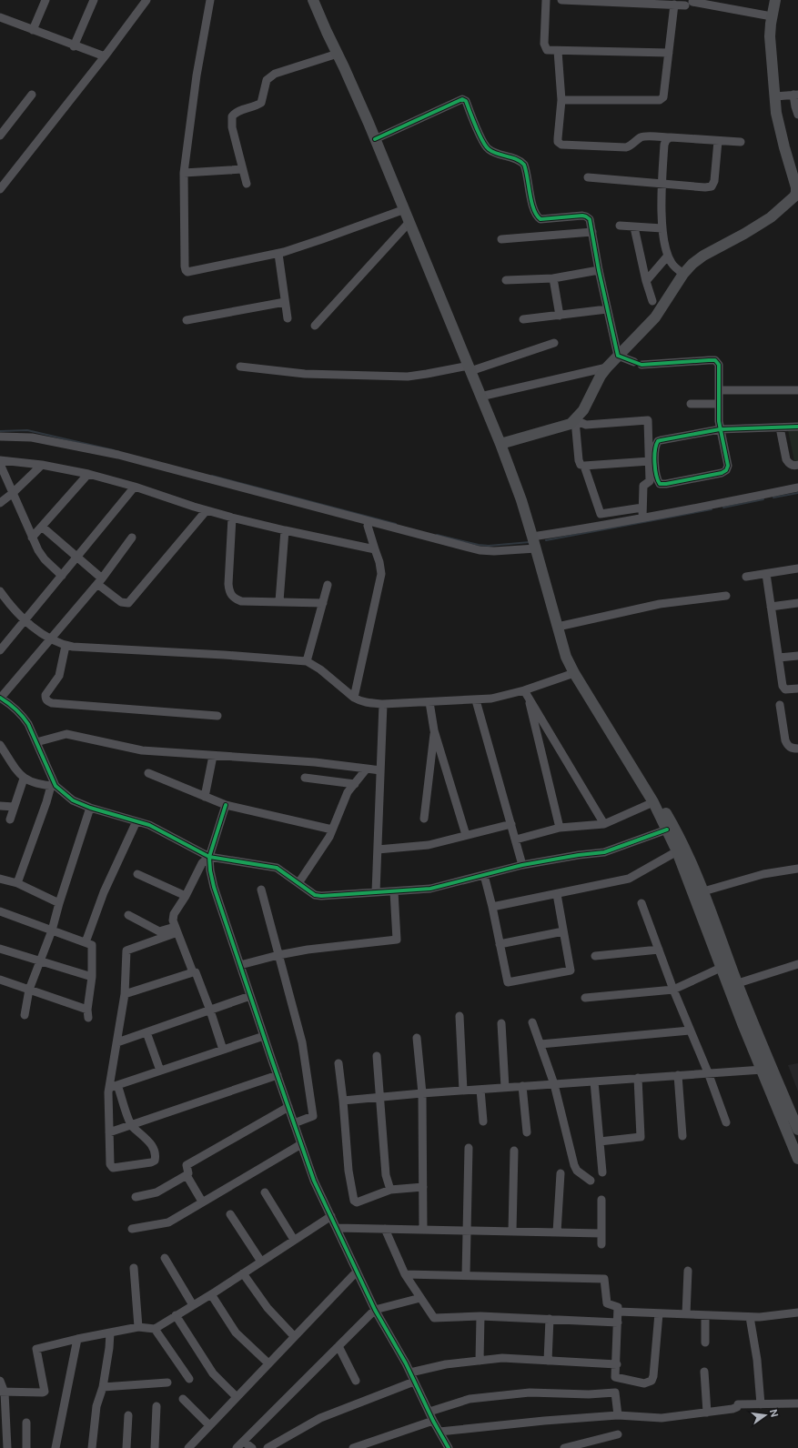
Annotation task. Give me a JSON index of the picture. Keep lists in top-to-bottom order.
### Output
{
  "north": "right"
}
